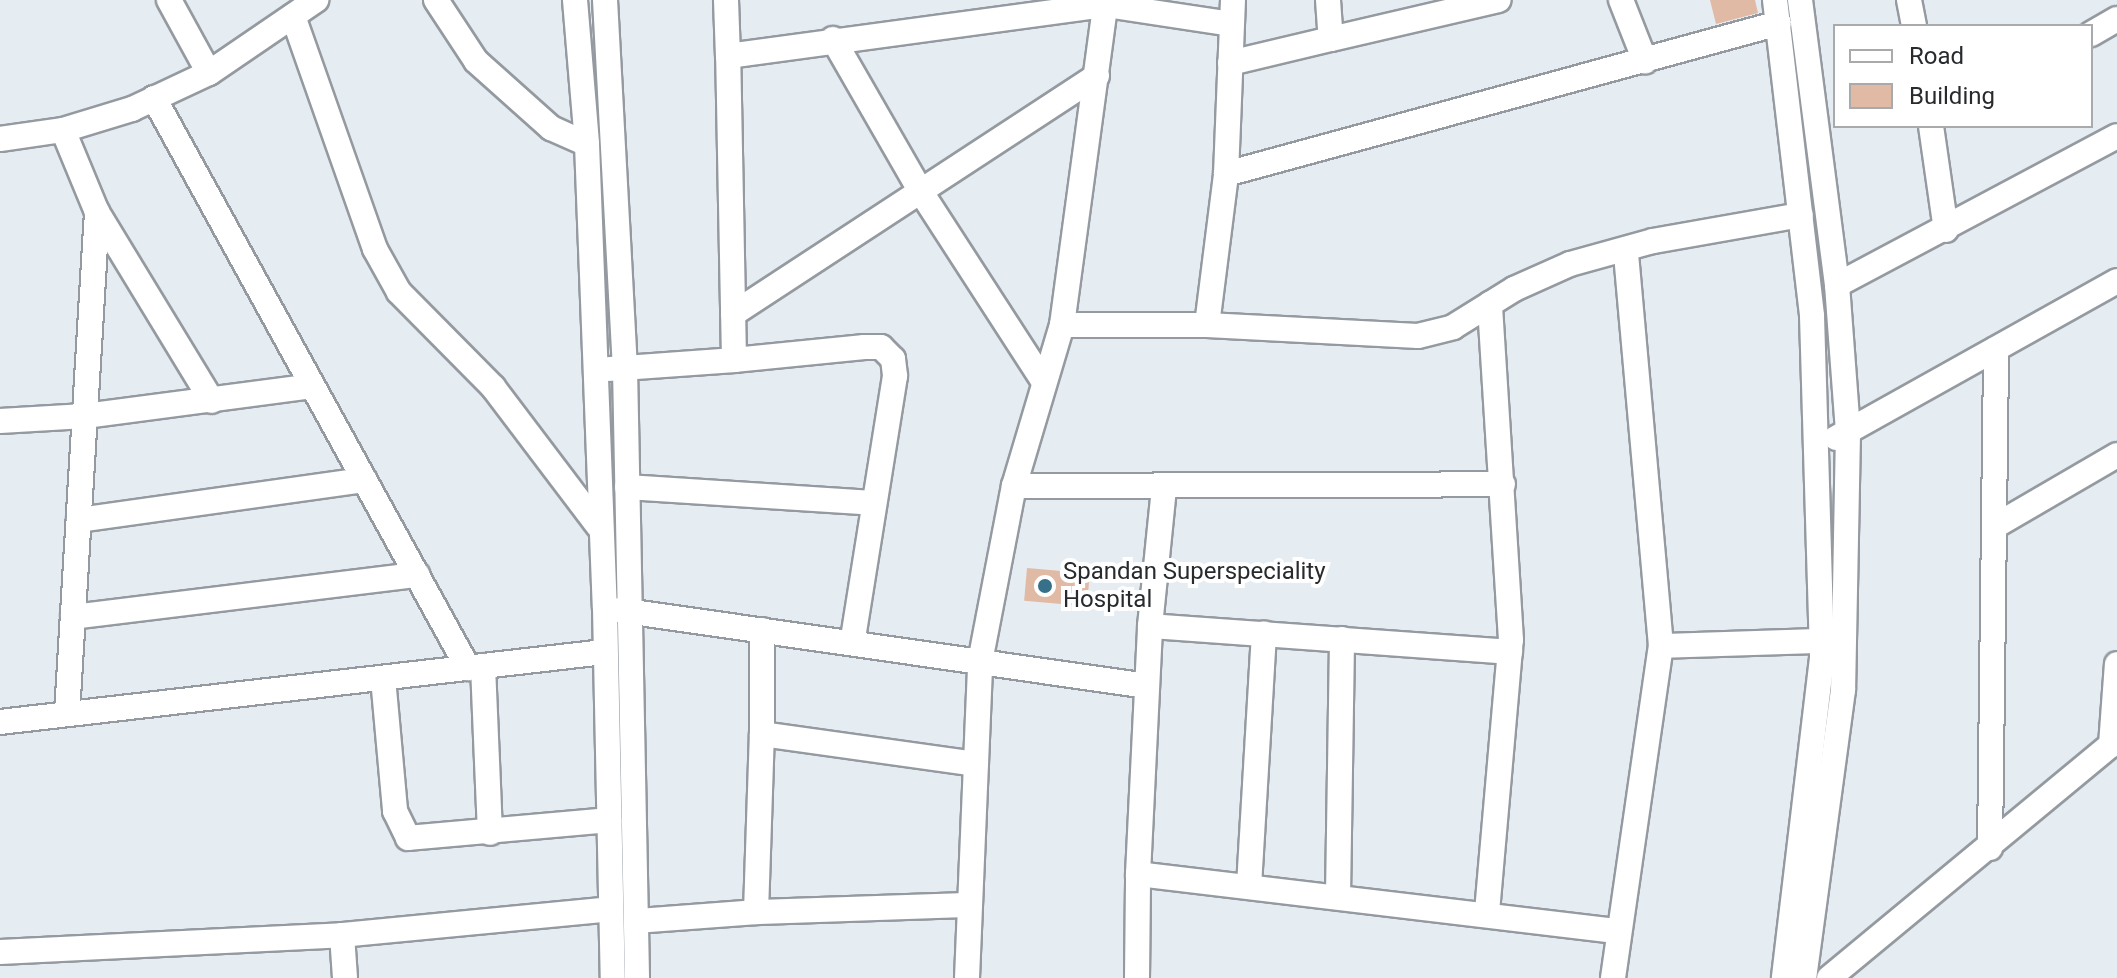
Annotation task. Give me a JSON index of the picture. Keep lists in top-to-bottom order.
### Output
{
  "places": ["Spandan Superspeciality Hospital"],
  "legend": ["Road", "Building"]
}
